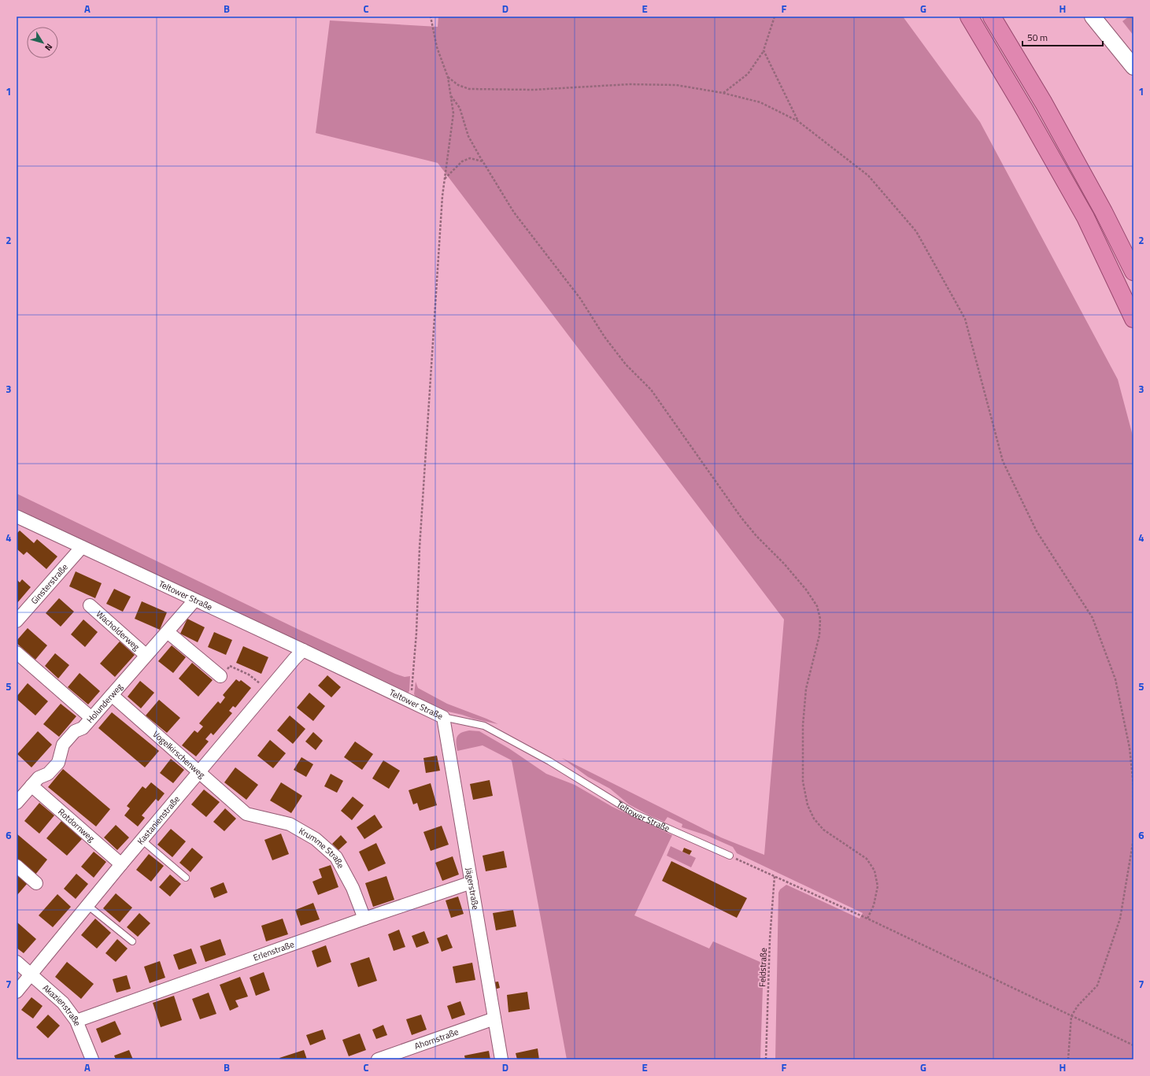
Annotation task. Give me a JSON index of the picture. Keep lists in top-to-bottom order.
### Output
{
  "streets": {
    "street": [
      "Ginsterstraße",
      "Teltower Straße",
      "Wacholderweg",
      "Holunderweg",
      "Vogelkirschenweg",
      "Kastanienstraße",
      "Rotdornweg",
      "Krumme Straße",
      "Jägerstraße",
      "Erlenstraße",
      "Akazienstraße",
      "Ahornstraße"
    ],
    "path": ["Feldstraße"]
  },
  "crossings": [
    ["Ginsterstraße", "Teltower Straße"],
    ["Teltower Straße", "Holunderweg"],
    ["Teltower Straße", "Kastanienstraße"],
    ["Teltower Straße", "Jägerstraße"],
    ["Wacholderweg", "Holunderweg"],
    ["Holunderweg", "Vogelkirschenweg"],
    ["Holunderweg", "Rotdornweg"],
    ["Vogelkirschenweg", "Kastanienstraße"],
    ["Vogelkirschenweg", "Krumme Straße"],
    ["Kastanienstraße", "Rotdornweg"],
    ["Kastanienstraße", "Akazienstraße"],
    ["Krumme Straße", "Erlenstraße"],
    ["Jägerstraße", "Erlenstraße"],
    ["Jägerstraße", "Ahornstraße"],
    ["Erlenstraße", "Akazienstraße"]
  ],
  "scale_bar": "50 m",
  "north": "bottom right",
  "grid": {
    "columns": [
      "A",
      "B",
      "C",
      "D",
      "E",
      "F",
      "G",
      "H"
    ],
    "rows": [
      "1",
      "2",
      "3",
      "4",
      "5",
      "6",
      "7"
    ]
  }
}
